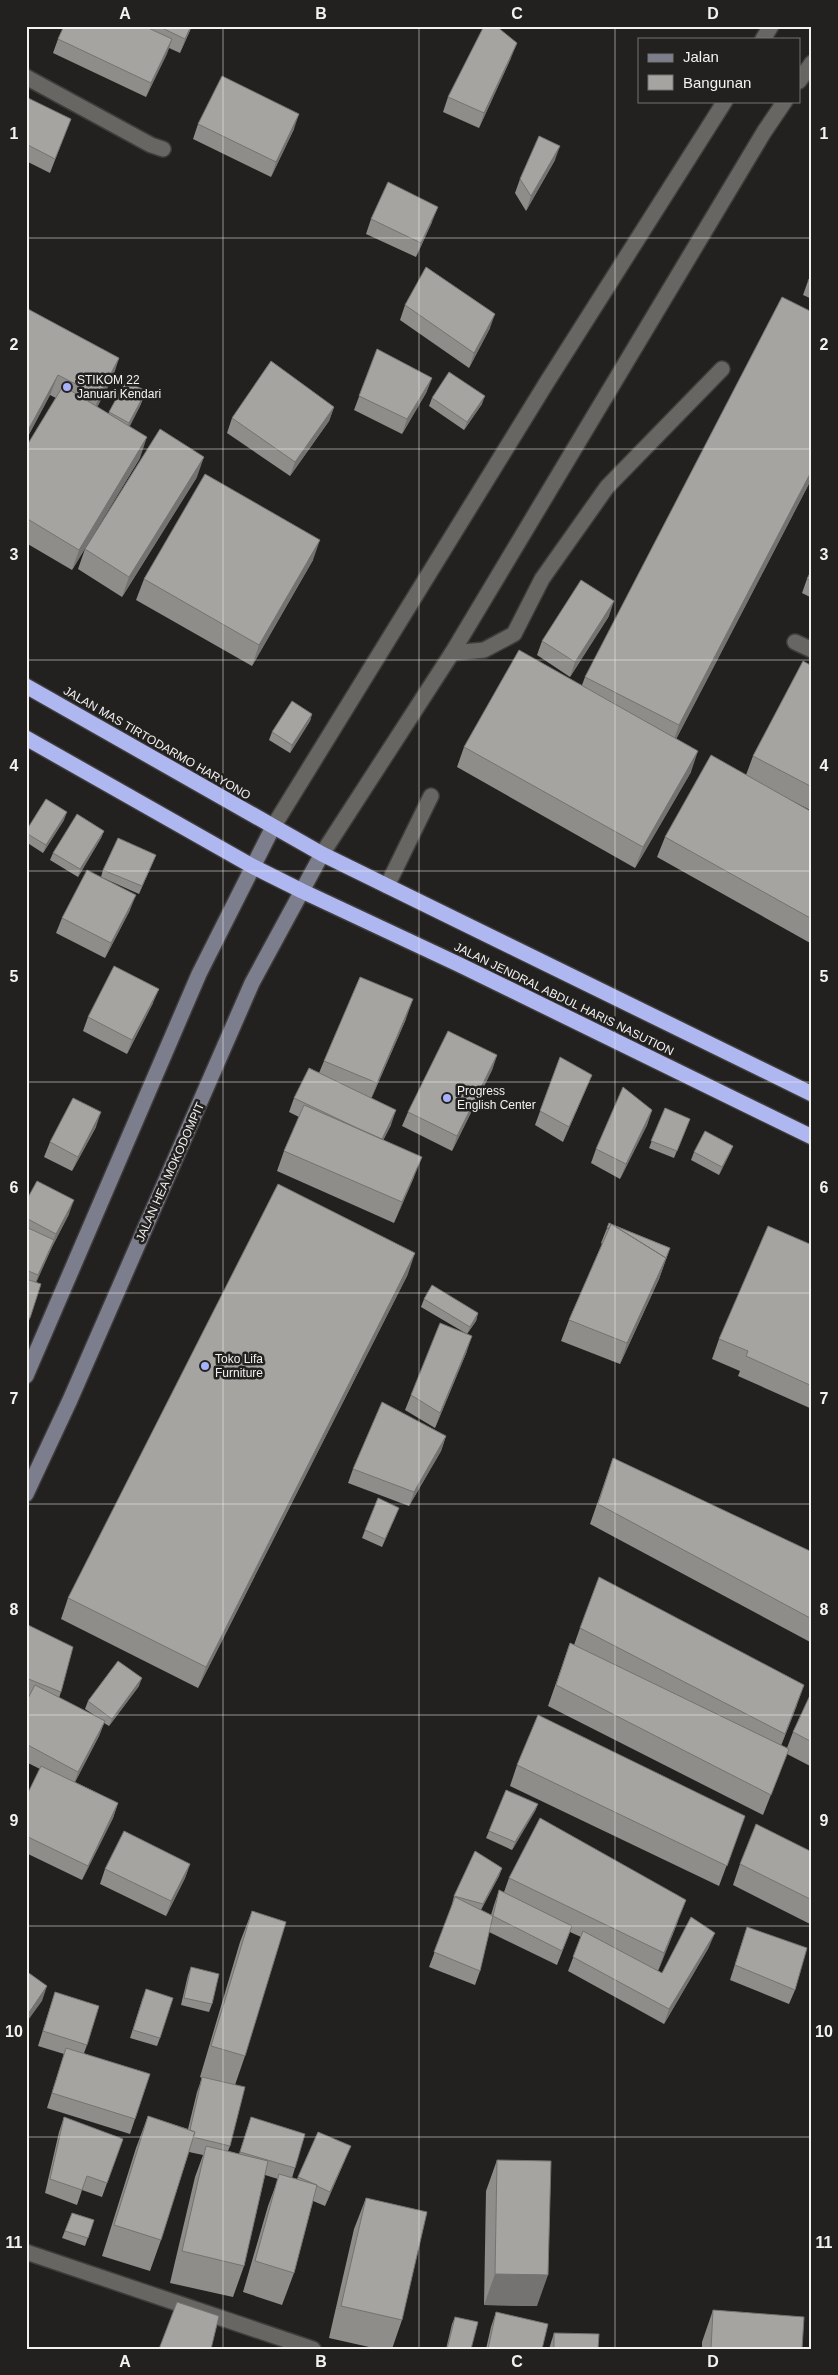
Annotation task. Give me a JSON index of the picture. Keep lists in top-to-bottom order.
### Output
{
  "streets": {
    "highway": ["JALAN MAS TIRTODARMO HARYONO", "JALAN JENDRAL ABDUL HARIS NASUTION"],
    "street": ["JALAN HEA MOKODOMPIT"]
  },
  "crossings": [
    ["JALAN MAS TIRTODARMO HARYONO", "JALAN JENDRAL ABDUL HARIS NASUTION"],
    ["JALAN MAS TIRTODARMO HARYONO", "JALAN HEA MOKODOMPIT"],
    ["JALAN JENDRAL ABDUL HARIS NASUTION", "JALAN HEA MOKODOMPIT"]
  ],
  "places": ["STIKOM 22 Januari Kendari", "Progress English Center", "Toko Lifa Furniture"],
  "legend": ["Jalan", "Bangunan"],
  "grid": {
    "columns": [
      "A",
      "B",
      "C",
      "D"
    ],
    "rows": [
      "1",
      "2",
      "3",
      "4",
      "5",
      "6",
      "7",
      "8",
      "9",
      "10",
      "11"
    ]
  }
}
